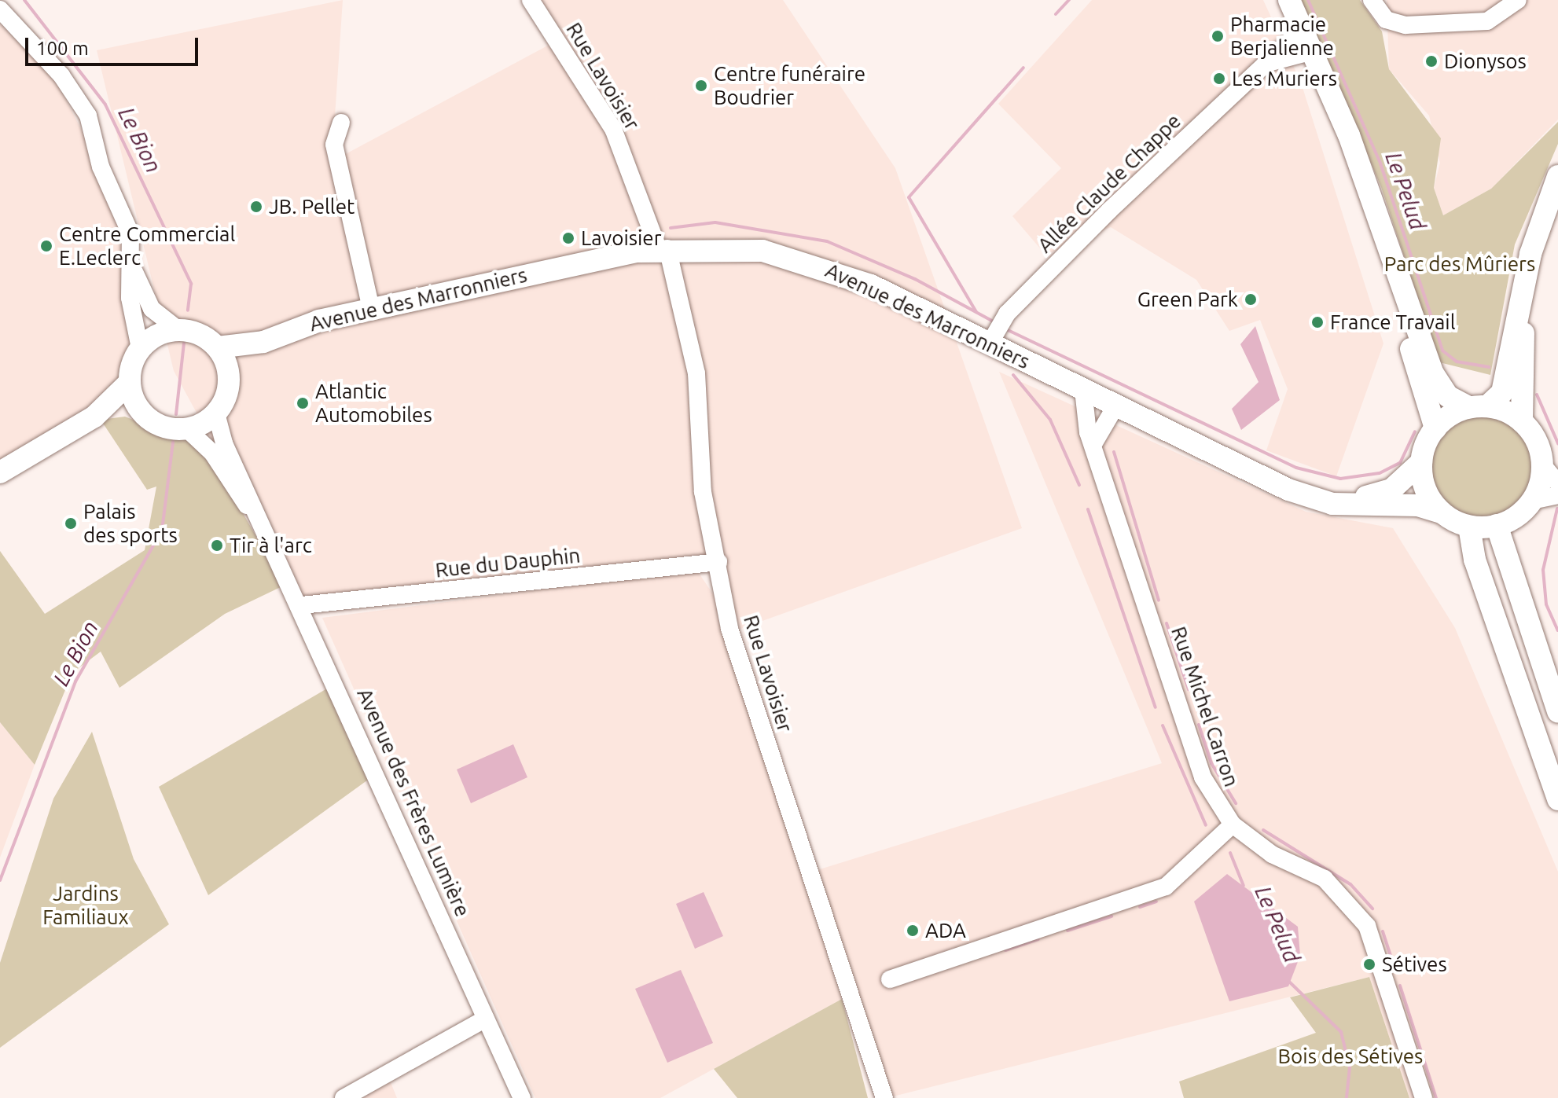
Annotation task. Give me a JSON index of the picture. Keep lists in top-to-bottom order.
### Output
{
  "streets": {
    "main road": ["Avenue des Marronniers"],
    "street": [
      "Rue Lavoisier",
      "Allée Claude Chappe",
      "Rue du Dauphin",
      "Rue Michel Carron",
      "Avenue des Frères Lumière"
    ]
  },
  "crossings": [
    ["Rue Lavoisier", "Avenue des Marronniers"],
    ["Rue Lavoisier", "Rue du Dauphin"],
    ["Allée Claude Chappe", "Avenue des Marronniers"],
    ["Avenue des Marronniers", "Rue Michel Carron"],
    ["Avenue des Marronniers", "Avenue des Frères Lumière"],
    ["Rue du Dauphin", "Avenue des Frères Lumière"]
  ],
  "water": ["Le Bion", "Le Pelud"],
  "parks": ["Parc des Mûriers", "Jardins Familiaux", "Bois des Sétives"],
  "places": [
    "Pharmacie Berjalienne",
    "Dionysos",
    "Les Muriers",
    "Centre funéraire Boudrier",
    "JB. Pellet",
    "Lavoisier",
    "Centre Commercial E.Leclerc",
    "Green Park",
    "France Travail",
    "Atlantic Automobiles",
    "Palais des sports",
    "Tir à l'arc",
    "ADA",
    "Sétives"
  ],
  "scale_bar": "100 m"
}
